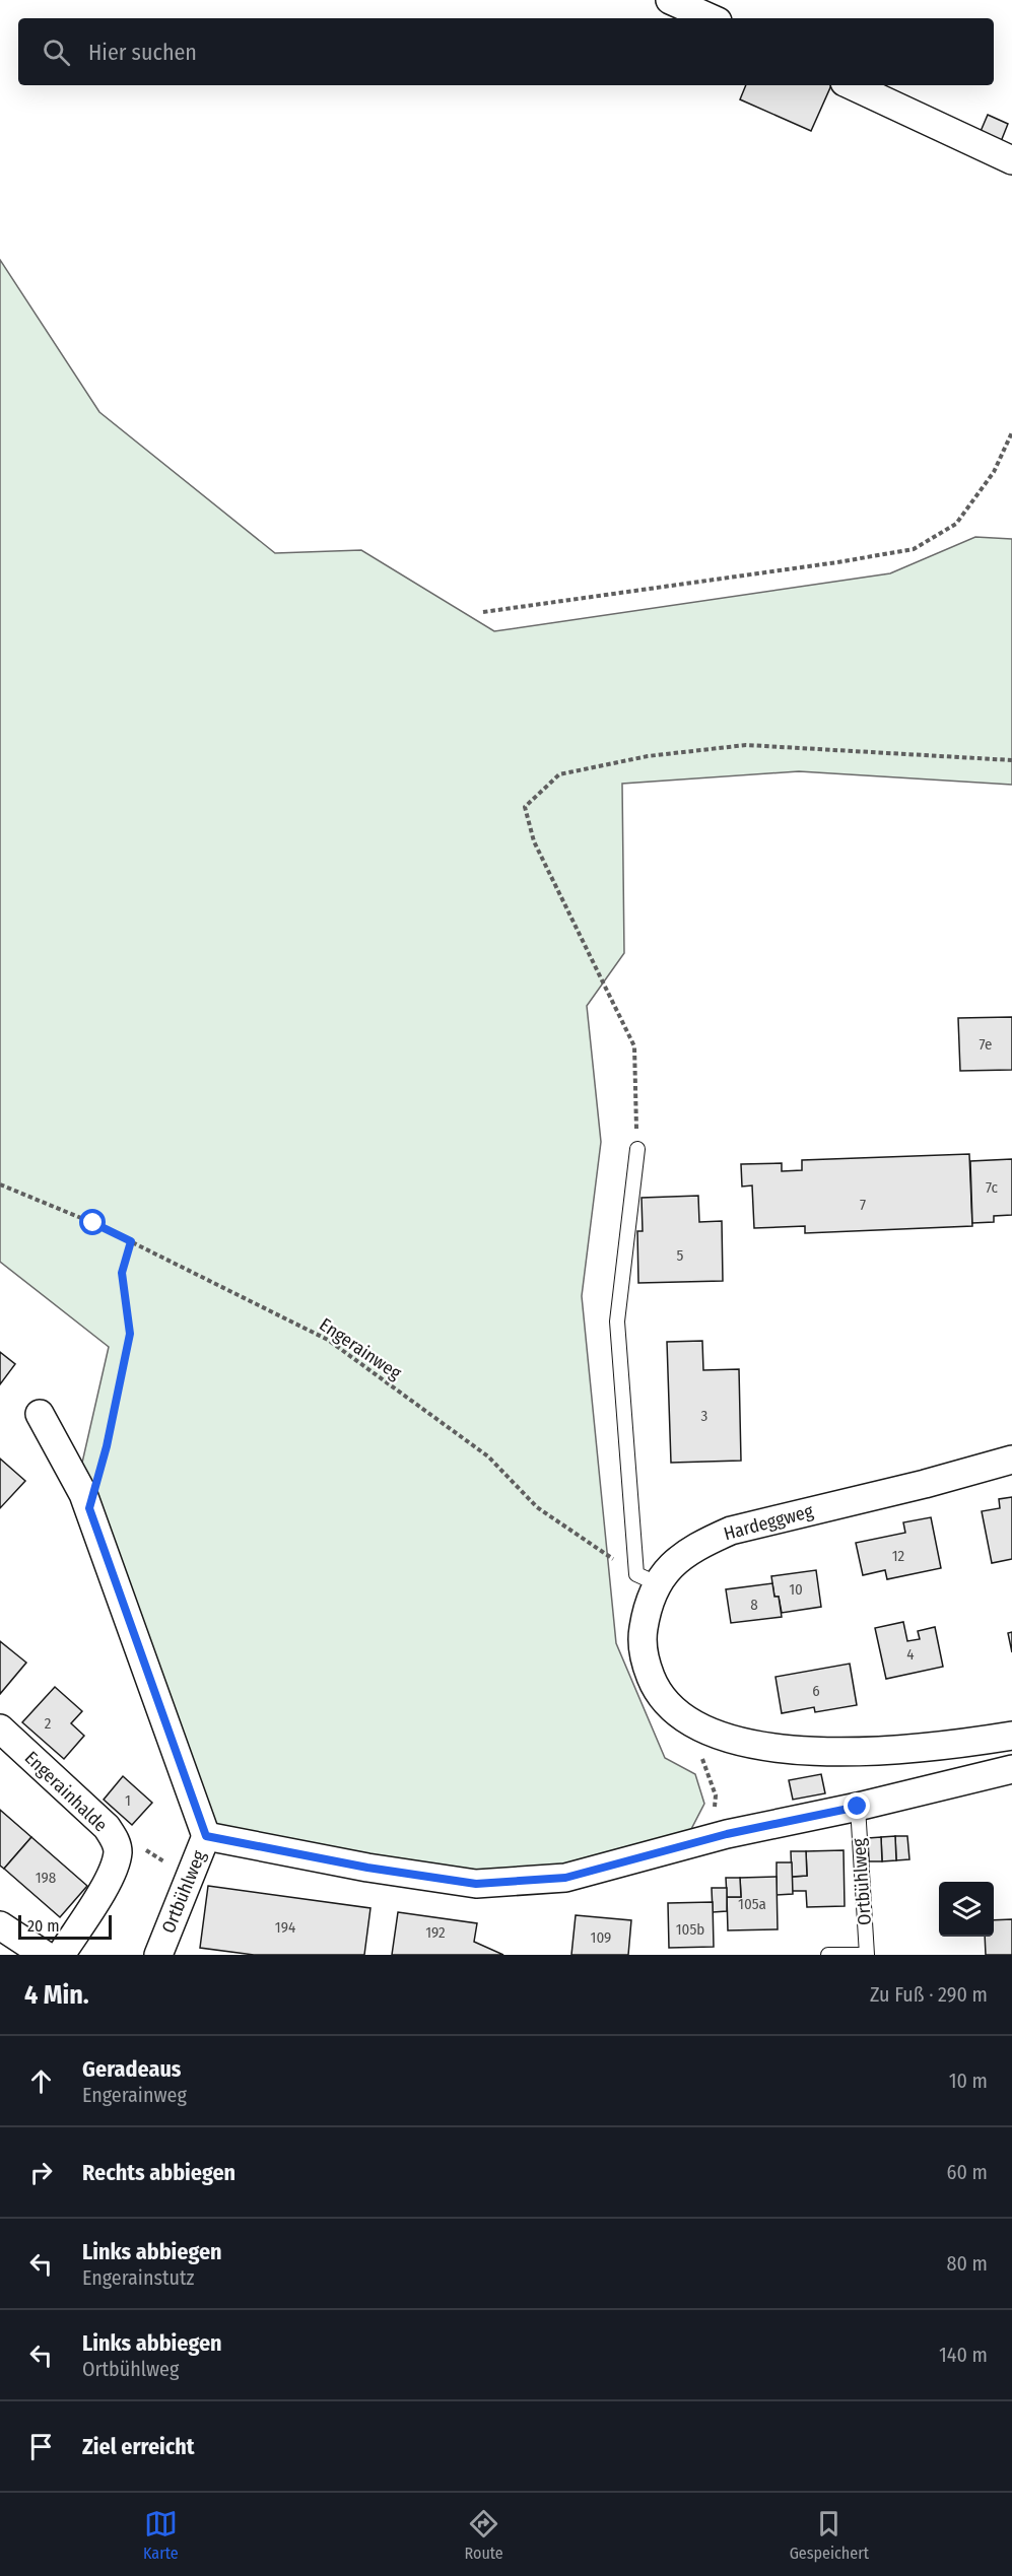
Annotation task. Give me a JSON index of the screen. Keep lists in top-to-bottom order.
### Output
{
  "streets": {
    "street": ["Hardeggweg", "Engerainhalde", "Ortbühlweg"],
    "path": ["Engerainweg"]
  },
  "crossings": [
    ["Engerainweg", "Hardeggweg"]
  ],
  "house_numbers": [
    "7e",
    "7c",
    "7",
    "5",
    "3",
    "12",
    "10",
    "8",
    "4",
    "6",
    "2",
    "1",
    "198",
    "105a",
    "194",
    "105b",
    "192",
    "109"
  ],
  "scale_bar": "20 m",
  "page": {
    "search": "Hier suchen",
    "scale": "20 m",
    "heading": ["4 Min.", "Zu Fuß · 290 m"],
    "list": [
      ["Geradeaus", "Engerainweg", "10 m"],
      ["Rechts abbiegen", "60 m"],
      ["Links abbiegen", "Engerainstutz", "80 m"],
      ["Links abbiegen", "Ortbühlweg", "140 m"],
      "Ziel erreicht"
    ],
    "nav": ["Karte", "Route", "Gespeichert"]
  }
}
